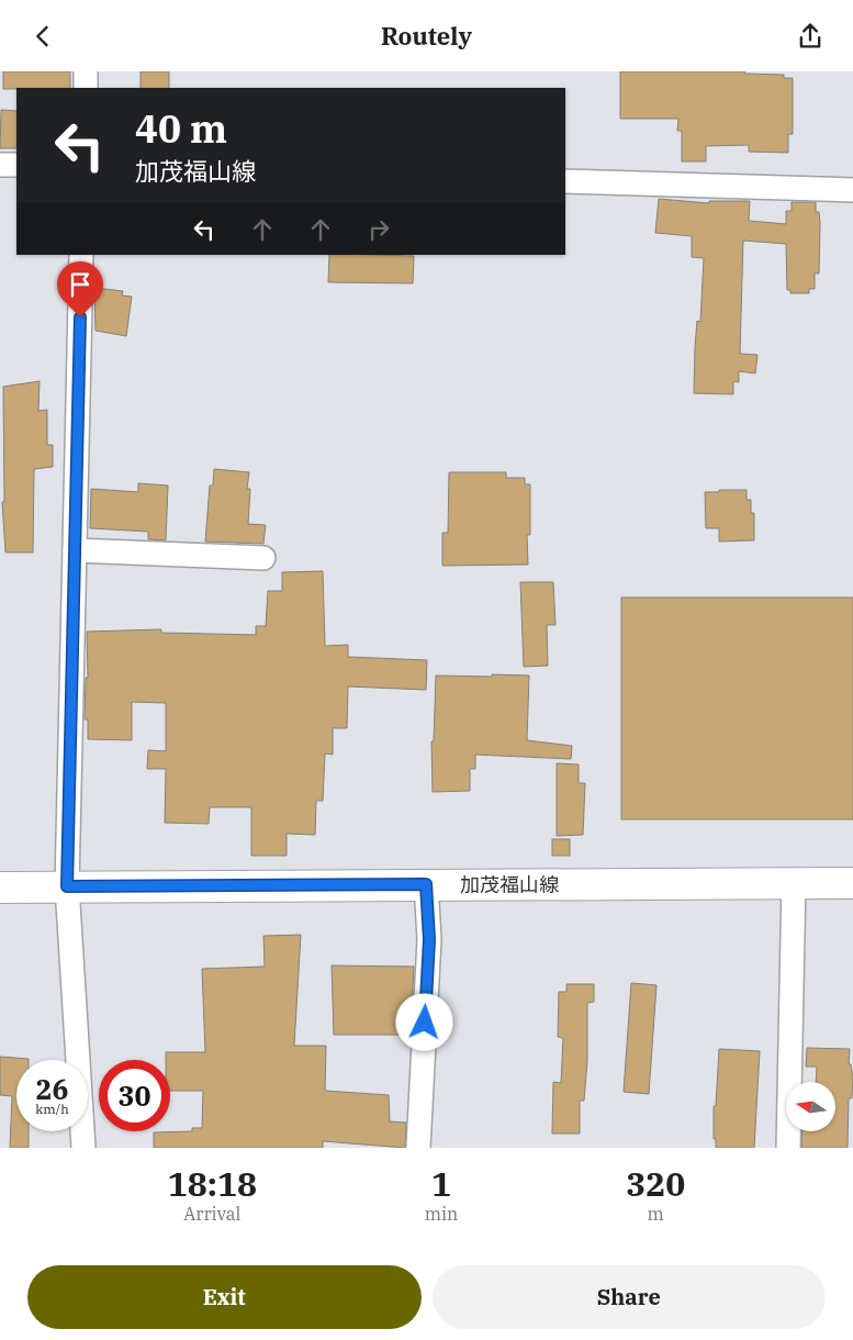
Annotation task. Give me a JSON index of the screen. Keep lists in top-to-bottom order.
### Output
{
  "streets": {
    "main road": ["加茂福山線"]
  },
  "north": "left",
  "page": {
    "header": "Routely",
    "turn": ["40 m", "加茂福山線"],
    "speed": "26 km/h",
    "limit": "30",
    "eta": [
      "18:18",
      "Arrival",
      "1",
      "min",
      "320",
      "m"
    ],
    "buttons": ["Exit", "Share"]
  }
}
